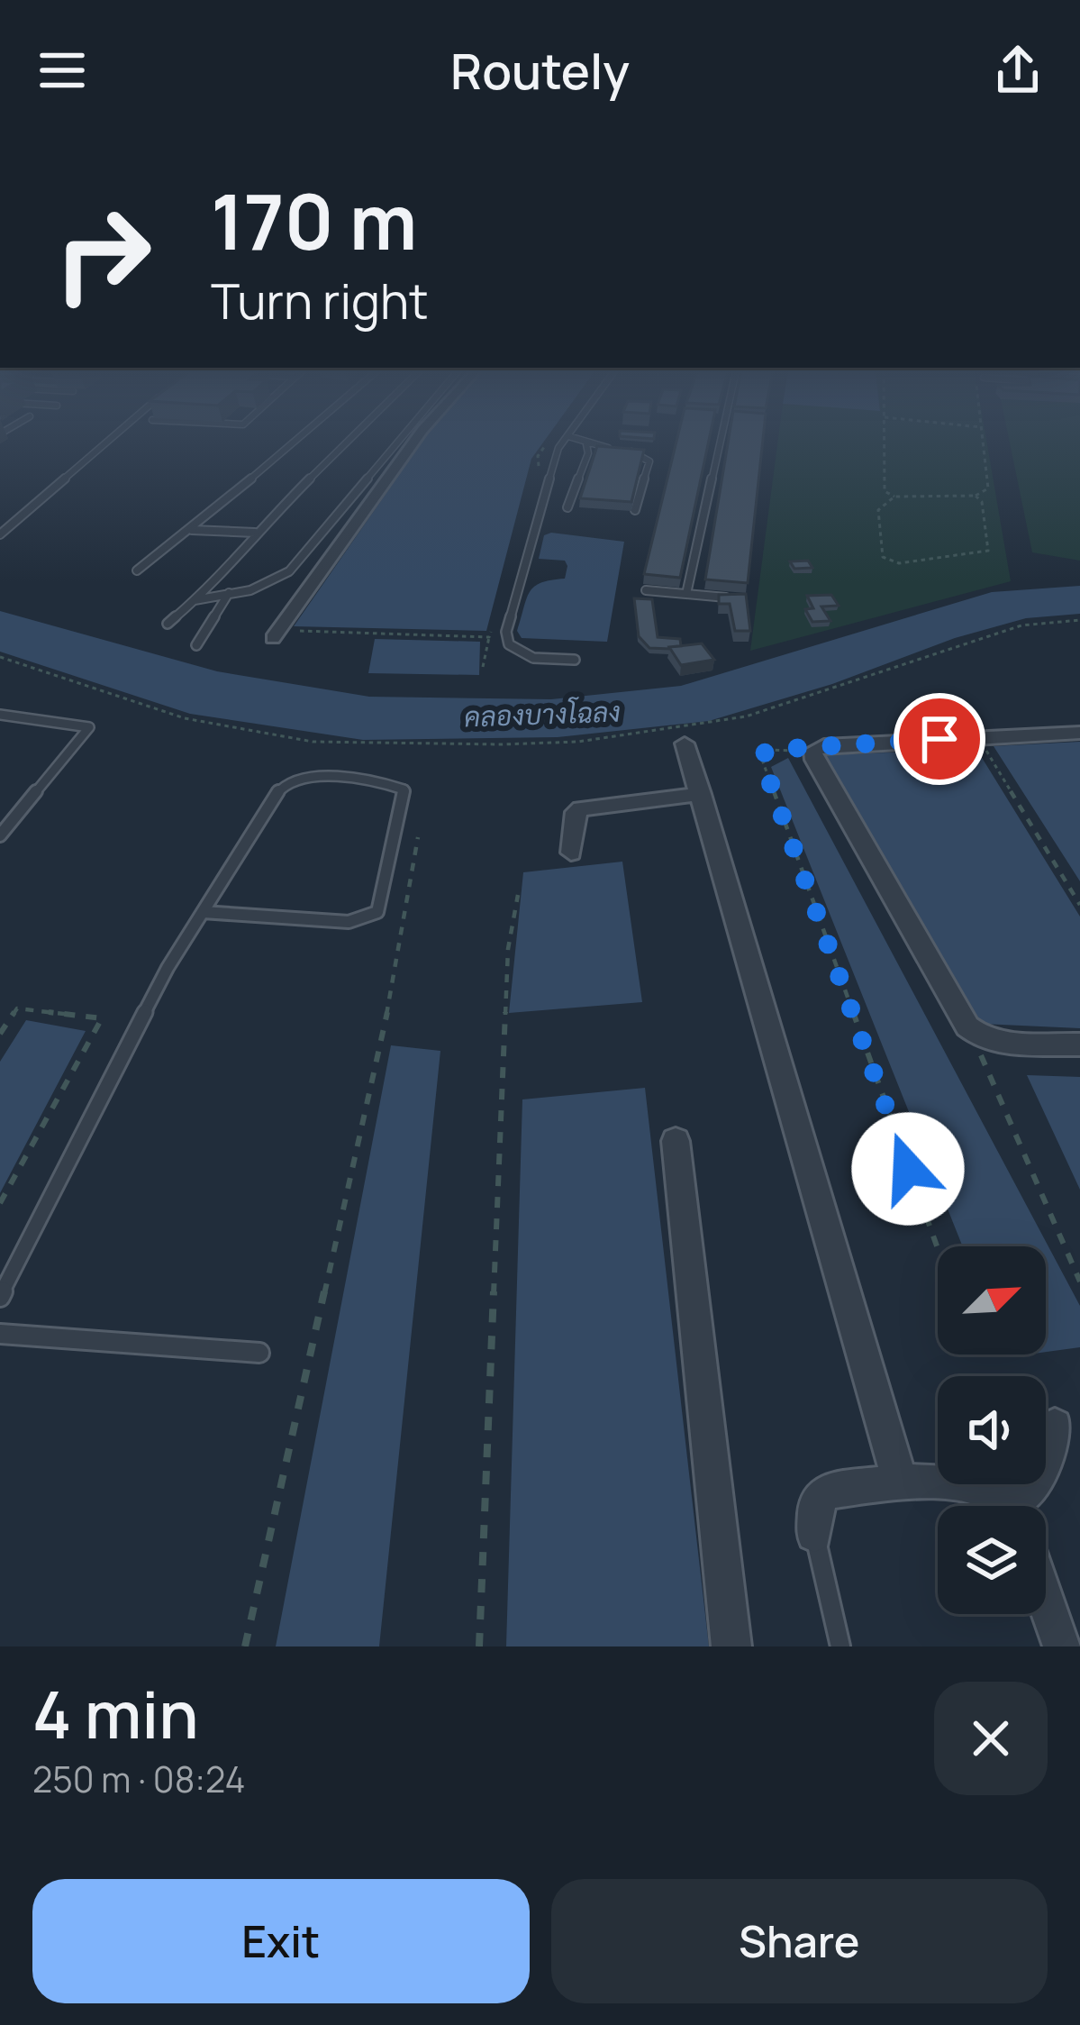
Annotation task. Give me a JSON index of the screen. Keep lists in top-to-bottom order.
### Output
{
  "water": ["คลองบางโฉลง"],
  "north": "top right",
  "page": {
    "header": "Routely",
    "turn": ["170 m", "Turn right"],
    "heading": ["4 min", "250 m · 08:24"],
    "buttons": ["Exit", "Share"]
  }
}
